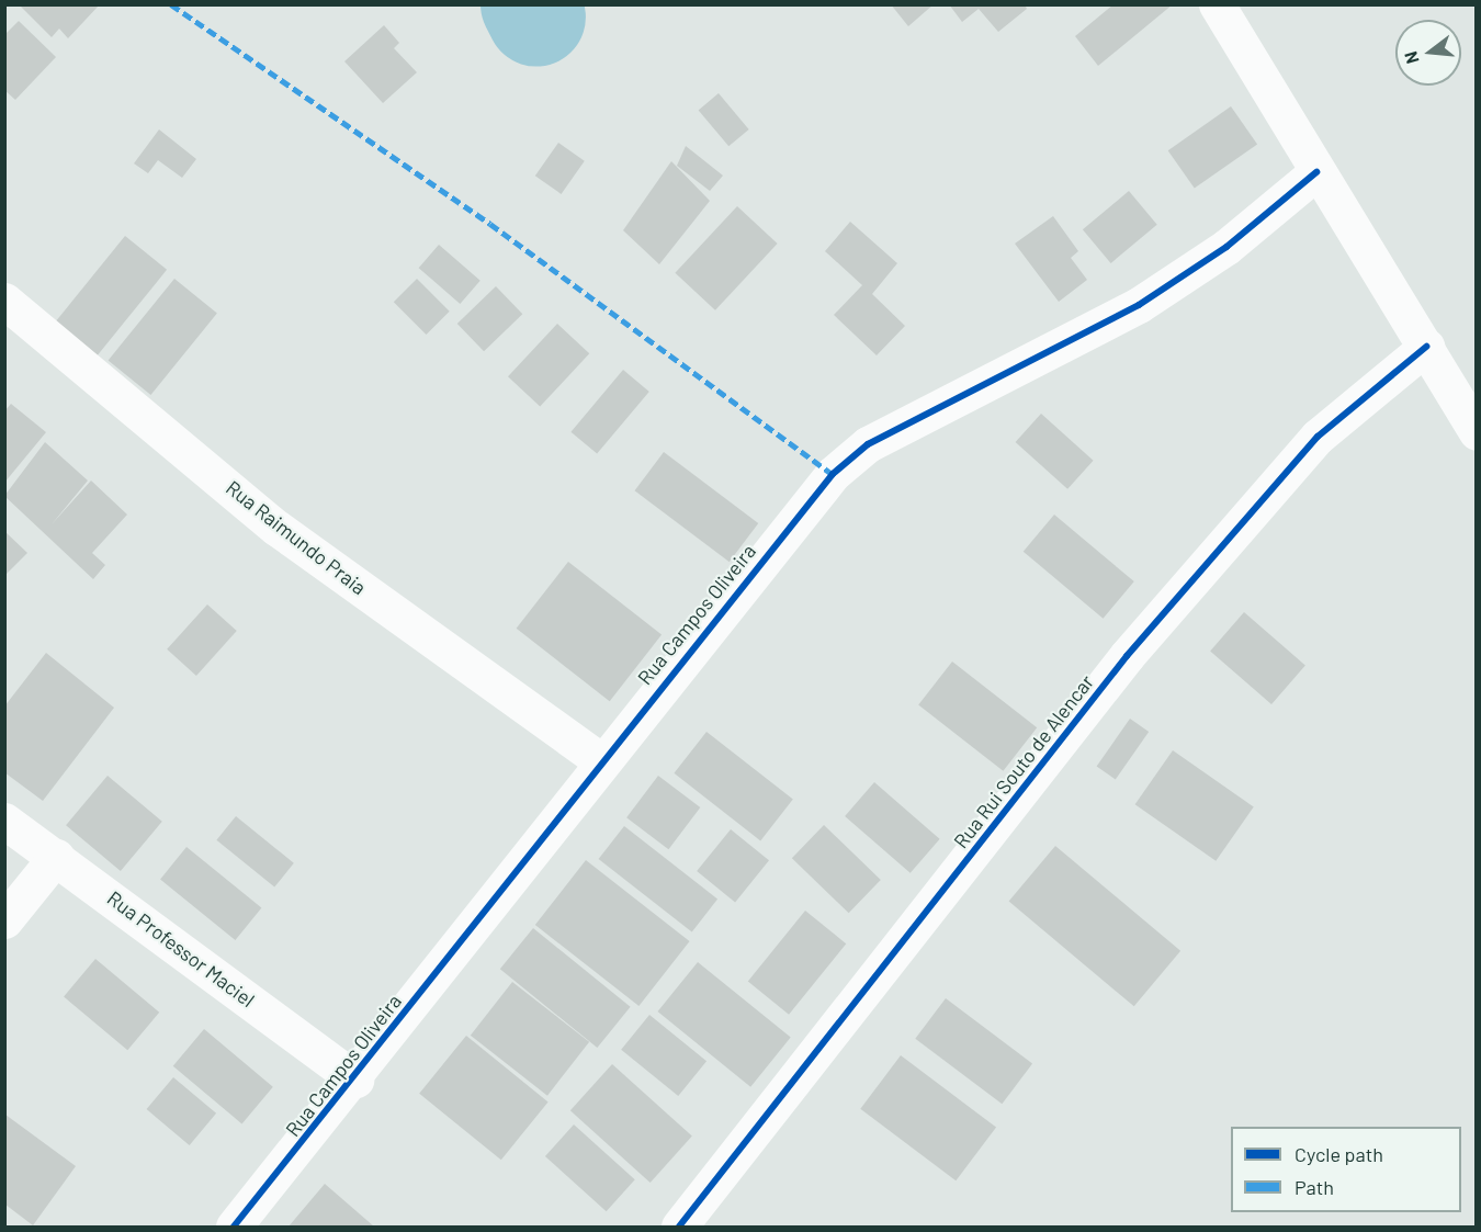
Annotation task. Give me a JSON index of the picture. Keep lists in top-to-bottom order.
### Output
{
  "streets": {
    "street": [
      "Rua Raimundo Praia",
      "Rua Campos Oliveira",
      "Rua Rui Souto de Alencar",
      "Rua Professor Maciel"
    ]
  },
  "crossings": [
    ["Rua Raimundo Praia", "Rua Campos Oliveira"],
    ["Rua Campos Oliveira", "Rua Professor Maciel"]
  ],
  "legend": ["Cycle path", "Path"],
  "north": "left"
}
